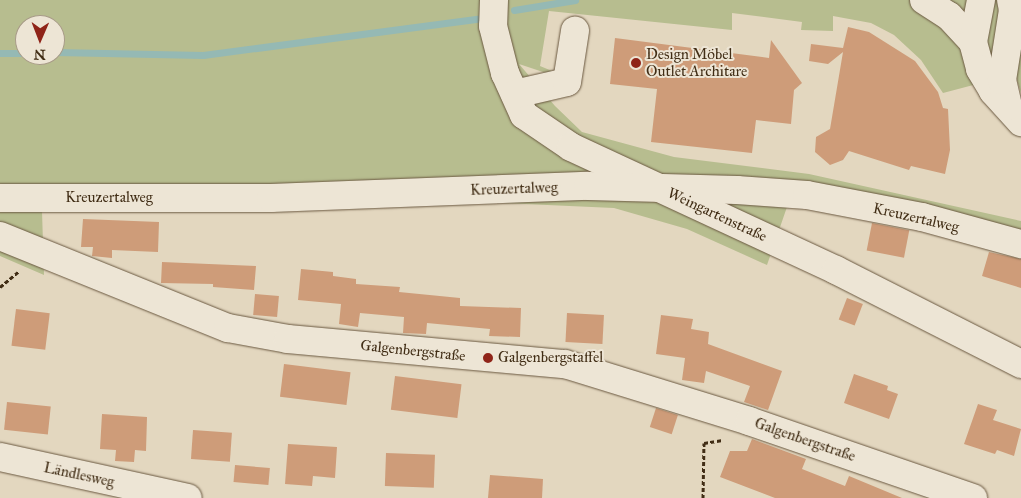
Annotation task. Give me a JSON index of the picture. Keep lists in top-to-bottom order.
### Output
{
  "streets": {
    "street": [
      "Kreuzertalweg",
      "Weingartenstraße",
      "Galgenbergstraße",
      "Ländlesweg"
    ]
  },
  "crossings": [
    ["Kreuzertalweg", "Weingartenstraße"]
  ],
  "places": ["Design Möbel Outlet Architare", "Galgenbergstaffel"],
  "north": "bottom"
}
